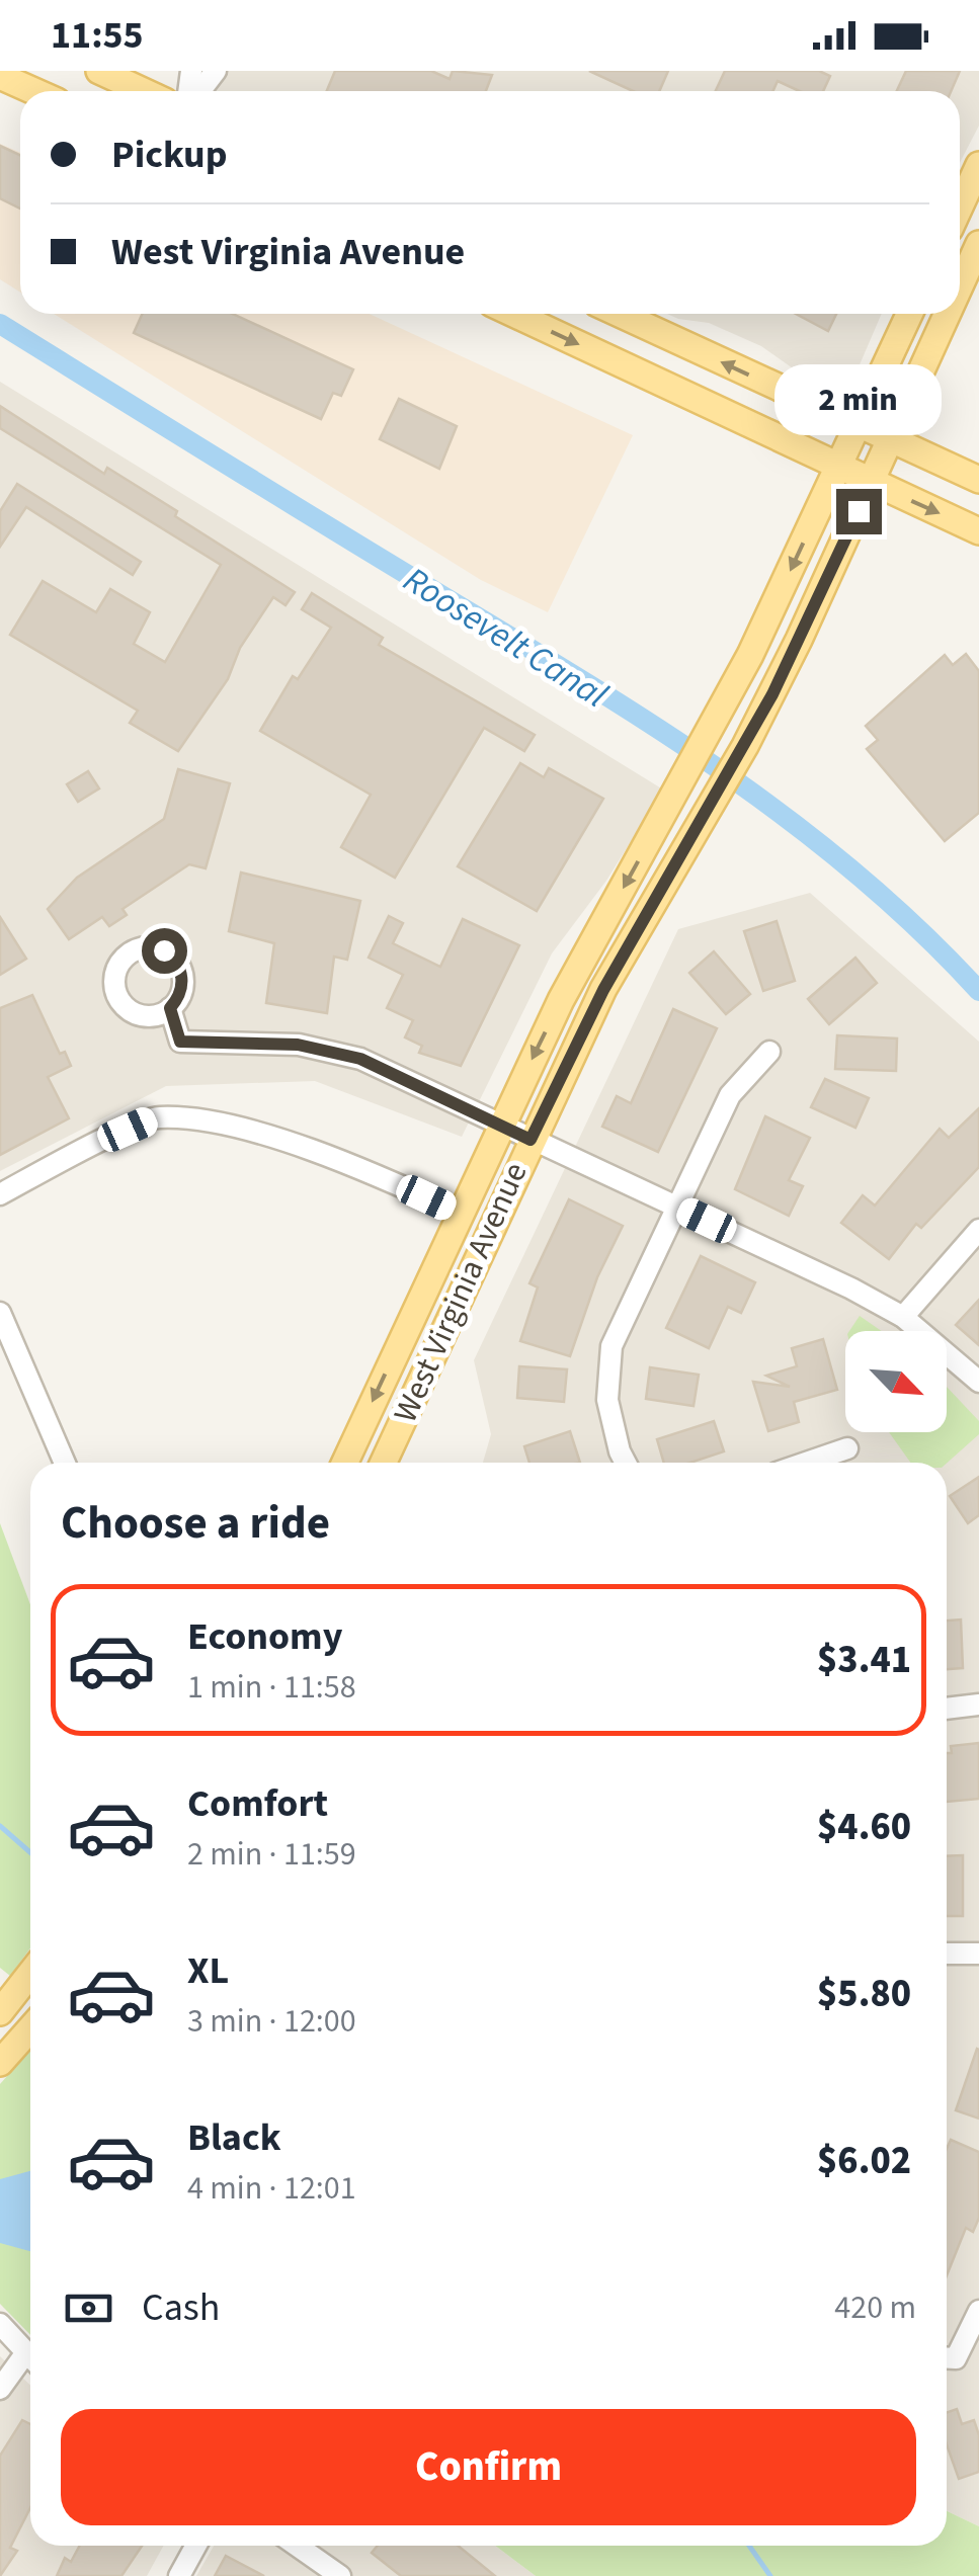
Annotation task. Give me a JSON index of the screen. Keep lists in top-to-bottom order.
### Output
{
  "streets": {
    "main road": ["West Virginia Avenue"]
  },
  "water": ["Roosevelt Canal"],
  "north": "bottom right",
  "page": {
    "status": "11:55",
    "banner": ["Pickup", "West Virginia Avenue"],
    "bubble": "2 min",
    "heading": "Choose a ride",
    "list": [
      {
        "name": "Economy",
        "note": "1 min · 11:58",
        "value": "$3.41"
      },
      {
        "name": "Comfort",
        "note": "2 min · 11:59",
        "value": "$4.60"
      },
      {
        "name": "XL",
        "note": "3 min · 12:00",
        "value": "$5.80"
      },
      {
        "name": "Black",
        "note": "4 min · 12:01",
        "value": "$6.02"
      }
    ],
    "pay": ["Cash", "420 m"],
    "buttons": "Confirm"
  }
}
